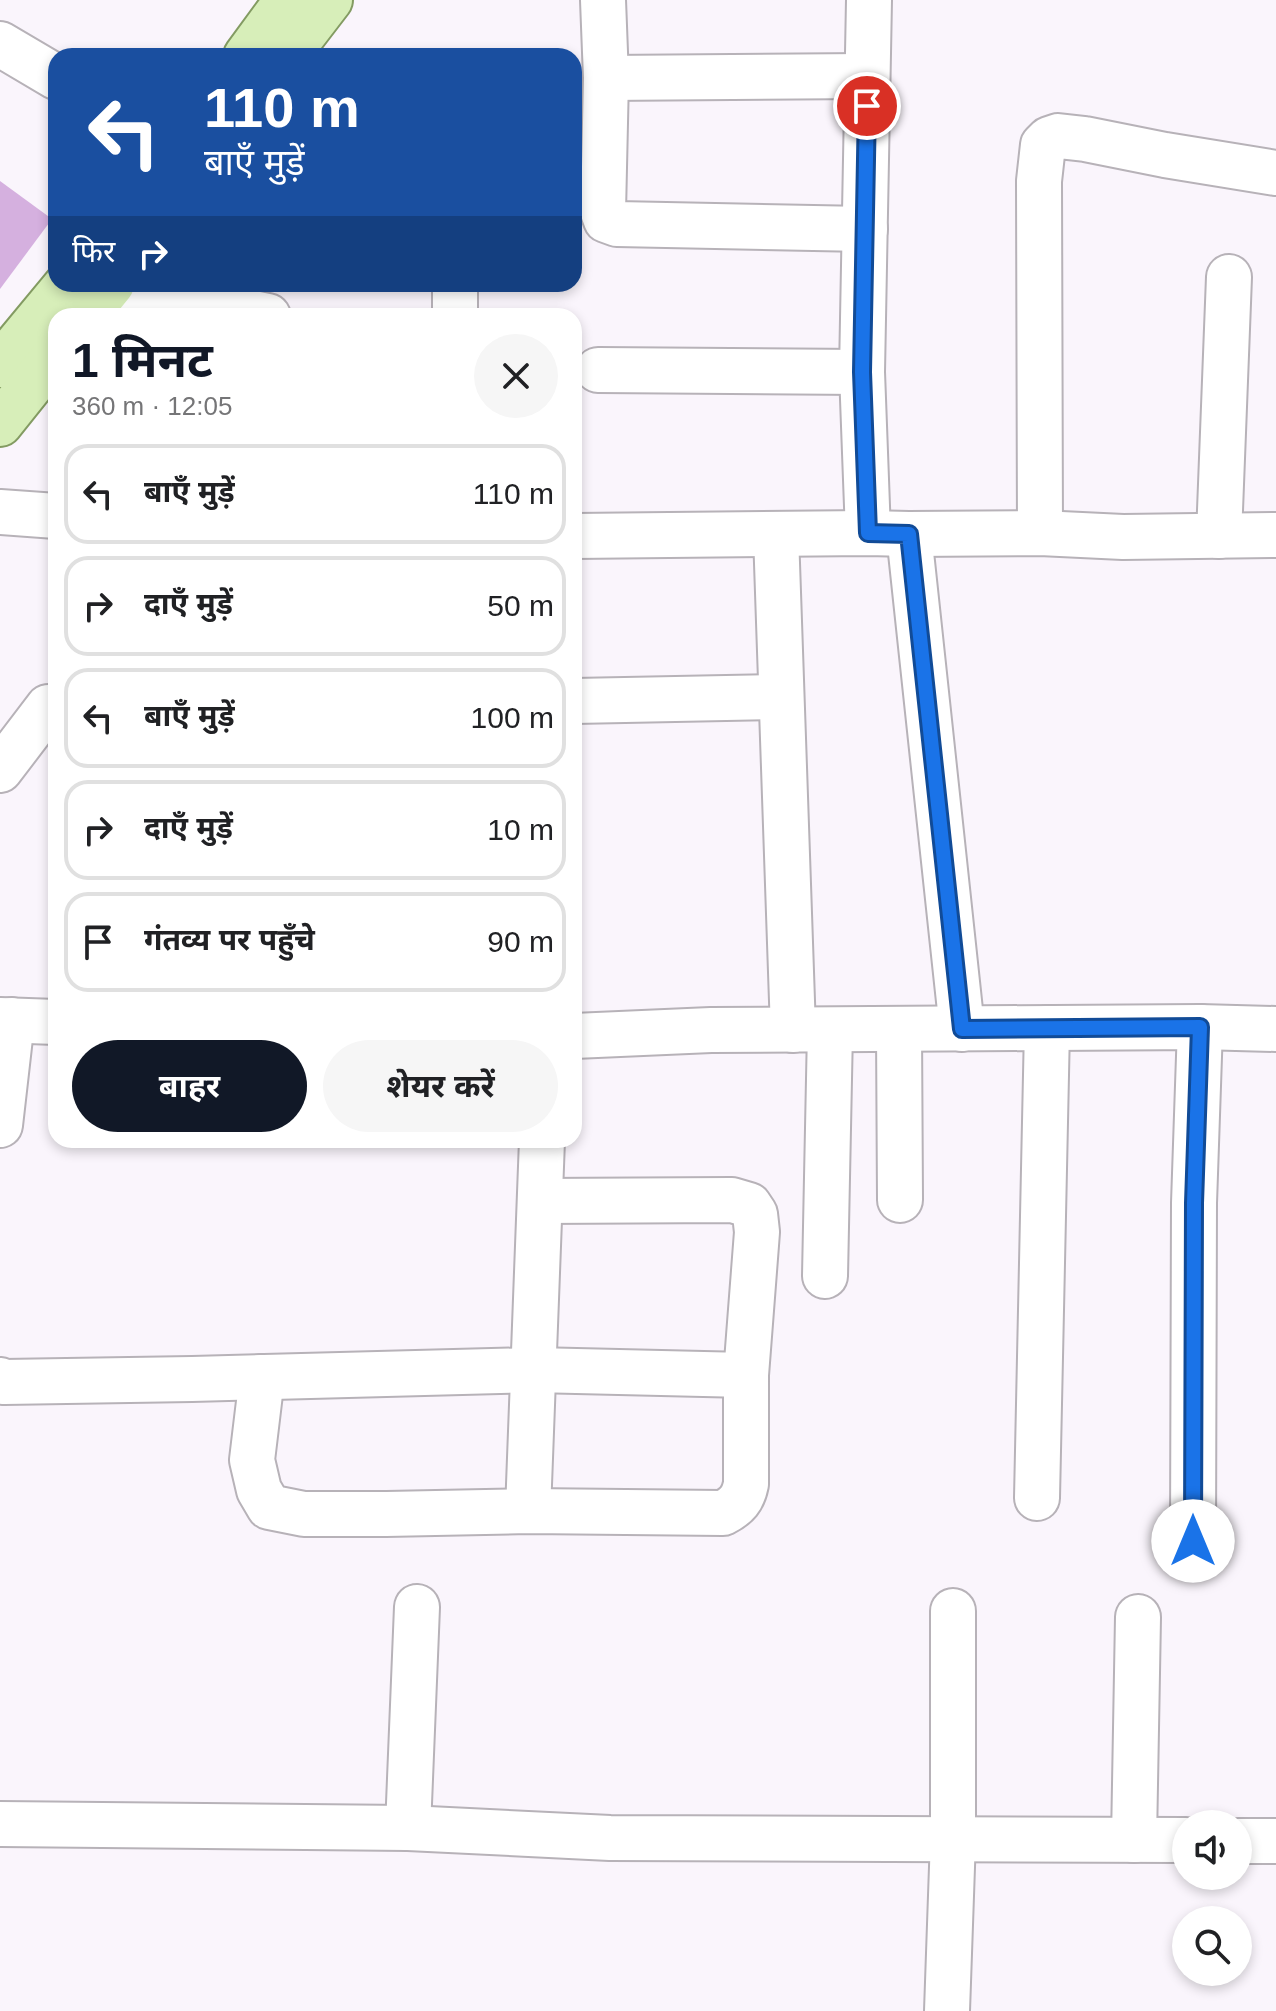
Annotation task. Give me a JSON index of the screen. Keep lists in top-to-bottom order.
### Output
{
  "page": {
    "turn": ["110 m", "बाएँ मुड़ें"],
    "then": "फिर",
    "heading": ["1 मिनट", "360 m · 12:05"],
    "list": [
      {
        "name": "बाएँ मुड़ें",
        "value": "110 m"
      },
      {
        "name": "दाएँ मुड़ें",
        "value": "50 m"
      },
      {
        "name": "बाएँ मुड़ें",
        "value": "100 m"
      },
      {
        "name": "दाएँ मुड़ें",
        "value": "10 m"
      },
      {
        "name": "गंतव्य पर पहुँचे",
        "value": "90 m"
      }
    ],
    "buttons": ["बाहर", "शेयर करें"]
  }
}
